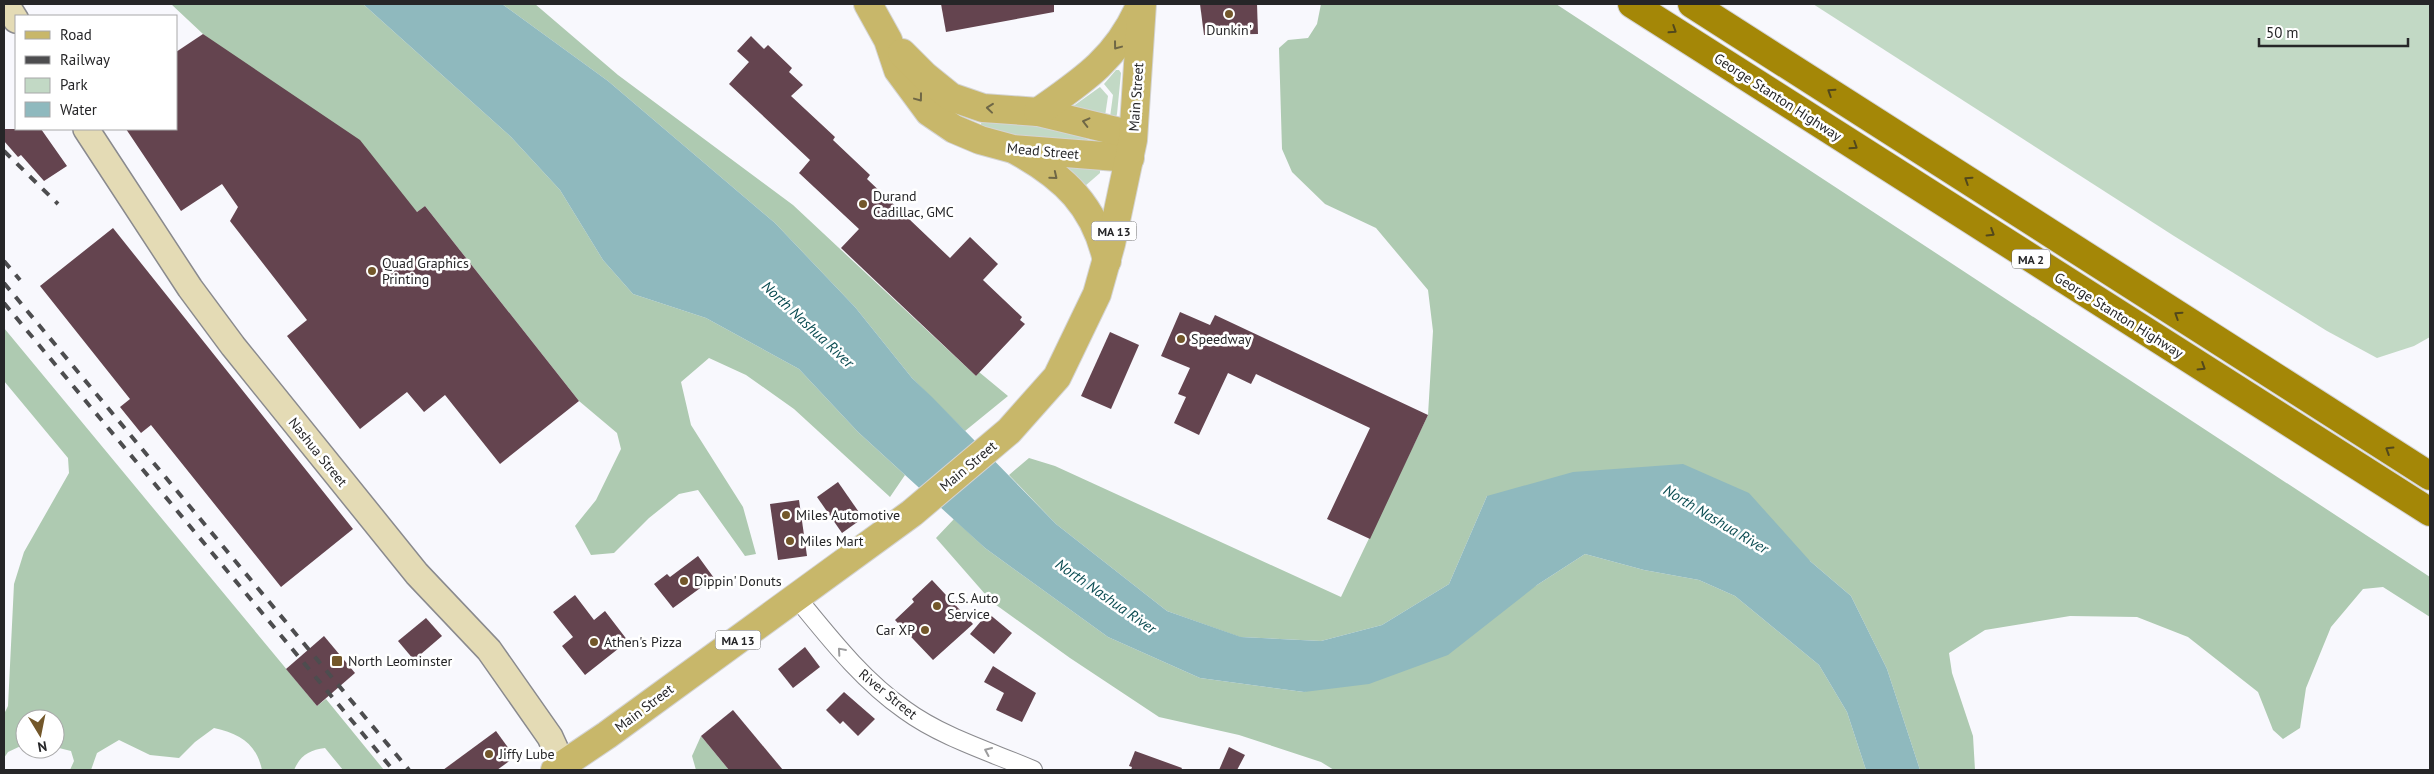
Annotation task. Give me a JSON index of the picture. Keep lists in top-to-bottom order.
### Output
{
  "streets": {
    "highway": ["George Stanton Highway", "MA 2"],
    "main road": [
      "Main Street",
      "Mead Street",
      "MA 13",
      "Nashua Street"
    ],
    "street": ["River Street"]
  },
  "crossings": [
    ["Main Street", "Mead Street"],
    ["Main Street", "Nashua Street"],
    ["Main Street", "River Street"]
  ],
  "one_way": ["River Street"],
  "water": ["North Nashua River"],
  "places": {
    "other": [
      "Dunkin'",
      "Durand Cadillac, GMC",
      "Quad Graphics Printing",
      "Speedway",
      "Miles Automotive",
      "Miles Mart",
      "Dippin' Donuts",
      "C.S. Auto Service",
      "Car XP",
      "Athen's Pizza",
      "Jiffy Lube"
    ],
    "transit": ["North Leominster"]
  },
  "legend": [
    "Road",
    "Railway",
    "Park",
    "Water"
  ],
  "scale_bar": "50 m",
  "north": "bottom"
}
